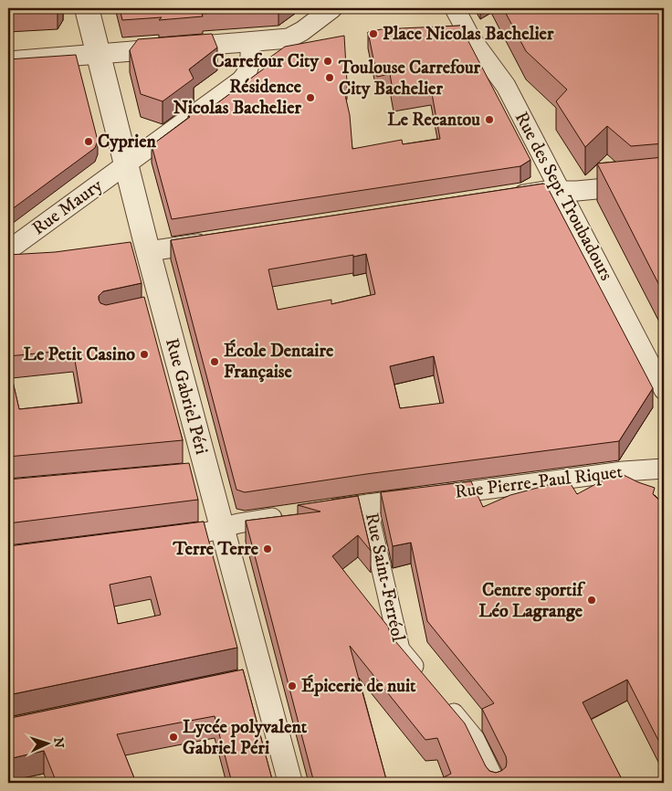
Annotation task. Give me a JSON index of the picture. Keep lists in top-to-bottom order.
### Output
{
  "streets": {
    "street": [
      "Rue des Sept Troubadours",
      "Rue Maury",
      "Rue Gabriel Péri",
      "Rue Pierre-Paul Riquet",
      "Rue Saint-Ferréol"
    ]
  },
  "crossings": [
    ["Rue Maury", "Rue Gabriel Péri"],
    ["Rue Pierre-Paul Riquet", "Rue Saint-Ferréol"]
  ],
  "places": [
    "Place Nicolas Bachelier",
    "Carrefour City",
    "Toulouse Carrefour City Bachelier",
    "Résidence Nicolas Bachelier",
    "Le Recantou",
    "Cyprien",
    "Le Petit Casino",
    "École Dentaire Française",
    "Terre Terre",
    "Centre sportif Léo Lagrange",
    "Épicerie de nuit",
    "Lycée polyvalent Gabriel Péri"
  ],
  "north": "right"
}
